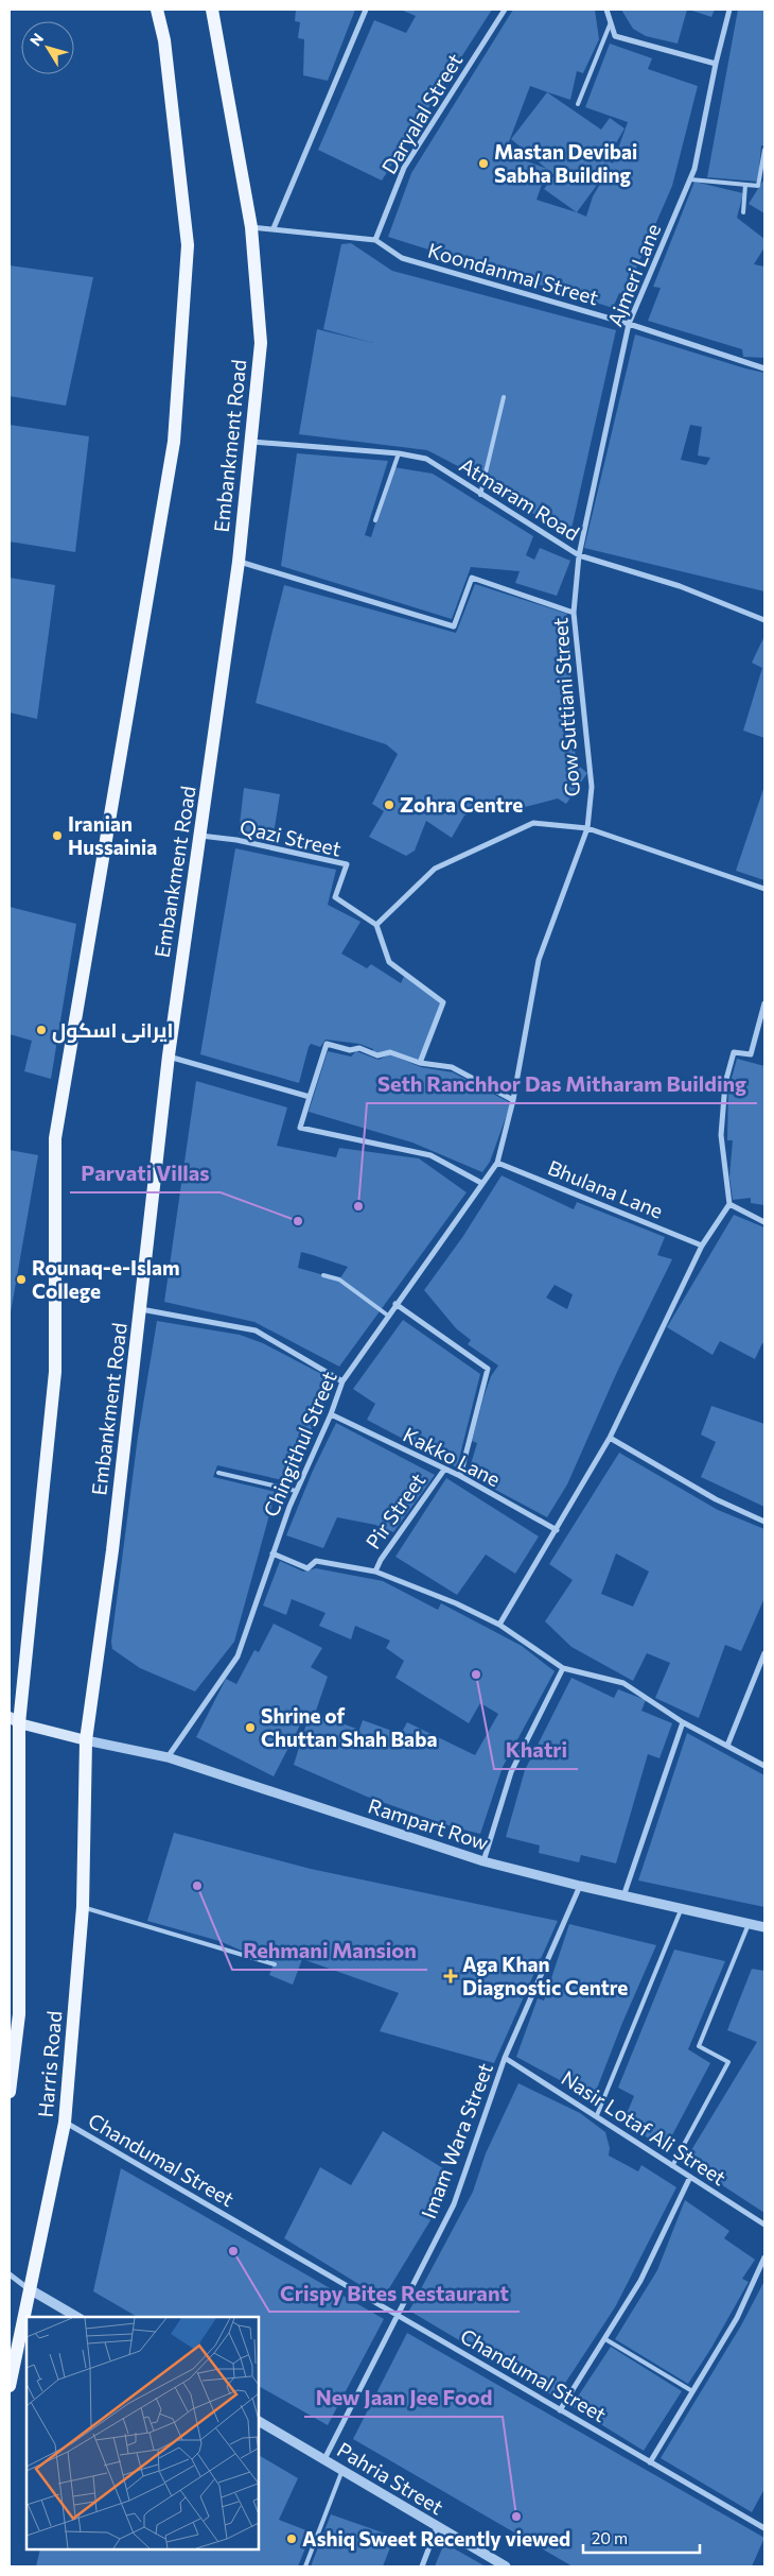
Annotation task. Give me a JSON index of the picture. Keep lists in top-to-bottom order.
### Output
{
  "streets": {
    "main road": ["Embankment Road", "Harris Road"],
    "street": [
      "Daryalal Street",
      "Koondanmal Street",
      "Ajmeri Lane",
      "Atmaram Road",
      "Gow Suttiani Street",
      "Qazi Street",
      "Bhulana Lane",
      "Chingithul Street",
      "Kakko Lane",
      "Pir Street",
      "Rampart Row",
      "Nasir Lotaf Ali Street",
      "Imam Wara Street",
      "Chandumal Street",
      "Pahria Street"
    ]
  },
  "crossings": [
    ["Daryalal Street", "Koondanmal Street"],
    ["Koondanmal Street", "Ajmeri Lane"],
    ["Koondanmal Street", "Embankment Road"],
    ["Ajmeri Lane", "Atmaram Road"],
    ["Ajmeri Lane", "Gow Suttiani Street"],
    ["Embankment Road", "Atmaram Road"],
    ["Embankment Road", "Qazi Street"],
    ["Embankment Road", "Rampart Row"],
    ["Embankment Road", "Harris Road"],
    ["Atmaram Road", "Gow Suttiani Street"],
    ["Gow Suttiani Street", "Bhulana Lane"],
    ["Gow Suttiani Street", "Chingithul Street"],
    ["Bhulana Lane", "Chingithul Street"],
    ["Chingithul Street", "Kakko Lane"],
    ["Chingithul Street", "Rampart Row"],
    ["Kakko Lane", "Pir Street"],
    ["Rampart Row", "Harris Road"],
    ["Rampart Row", "Imam Wara Street"],
    ["Harris Road", "Chandumal Street"],
    ["Nasir Lotaf Ali Street", "Imam Wara Street"],
    ["Imam Wara Street", "Chandumal Street"],
    ["Imam Wara Street", "Pahria Street"]
  ],
  "places": {
    "other": [
      "Mastan Devibai Sabha Building",
      "Zohra Centre",
      "Iranian Hussainia",
      "ایرانی اسکول",
      "Seth Ranchhor Das Mitharam Building",
      "Parvati Villas",
      "Rounaq-e-Islam College",
      "Khatri",
      "Shrine of Chuttan Shah Baba",
      "Rehmani Mansion",
      "Crispy Bites Restaurant",
      "New Jaan Jee Food",
      "Ashiq Sweet Recently viewed"
    ],
    "health": ["Aga Khan Diagnostic Centre"]
  },
  "scale_bar": "20 m",
  "north": "top left"
}
